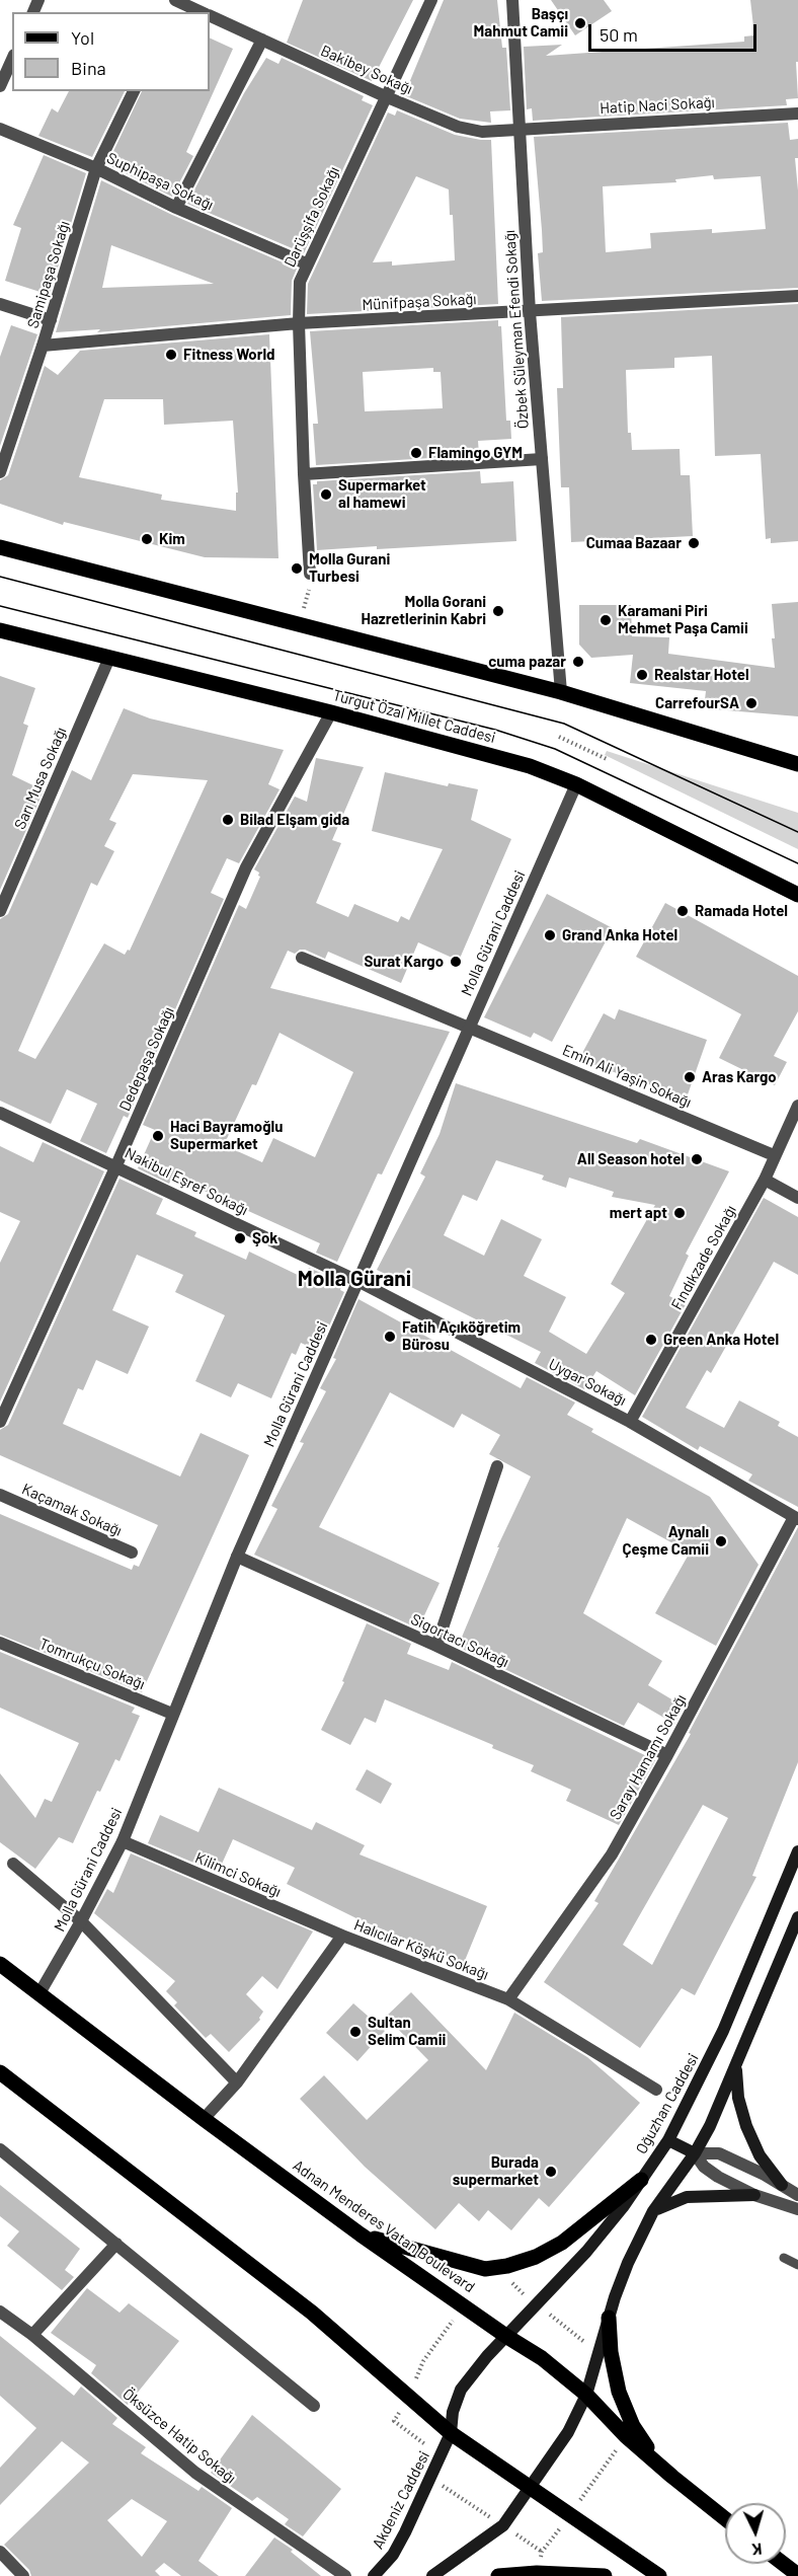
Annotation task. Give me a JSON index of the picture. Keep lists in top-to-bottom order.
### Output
{
  "streets": {
    "main road": [
      "Turgut Özal Millet Caddesi",
      "Oğuzhan Caddesi",
      "Adnan Menderes Vatan Boulevard",
      "Akdeniz Caddesi"
    ],
    "street": [
      "Bakibey Sokağı",
      "Hatip Naci Sokağı",
      "Suphipaşa Sokağı",
      "Darüşşifa Sokağı",
      "Samipaşa Sokağı",
      "Münifpaşa Sokağı",
      "Özbek Süleyman Efendi Sokağı",
      "Sarı Musa Sokağı",
      "Molla Gürani Caddesi",
      "Dedepaşa Sokağı",
      "Emin Ali Yaşin Sokağı",
      "Nakibul Eşref Sokağı",
      "Fındıkzade Sokağı",
      "Uygar Sokağı",
      "Kaçamak Sokağı",
      "Sigortacı Sokağı",
      "Tomrukçu Sokağı",
      "Saray Hamamı Sokağı",
      "Kilimci Sokağı",
      "Halıcılar Köşkü Sokağı",
      "Öksüzce Hatip Sokağı"
    ]
  },
  "crossings": [
    ["Bakibey Sokağı", "Hatip Naci Sokağı"],
    ["Bakibey Sokağı", "Darüşşifa Sokağı"],
    ["Bakibey Sokağı", "Özbek Süleyman Efendi Sokağı"],
    ["Hatip Naci Sokağı", "Özbek Süleyman Efendi Sokağı"],
    ["Suphipaşa Sokağı", "Darüşşifa Sokağı"],
    ["Suphipaşa Sokağı", "Samipaşa Sokağı"],
    ["Darüşşifa Sokağı", "Münifpaşa Sokağı"],
    ["Samipaşa Sokağı", "Münifpaşa Sokağı"],
    ["Münifpaşa Sokağı", "Özbek Süleyman Efendi Sokağı"],
    ["Turgut Özal Millet Caddesi", "Sarı Musa Sokağı"],
    ["Turgut Özal Millet Caddesi", "Molla Gürani Caddesi"],
    ["Turgut Özal Millet Caddesi", "Dedepaşa Sokağı"],
    ["Molla Gürani Caddesi", "Emin Ali Yaşin Sokağı"],
    ["Molla Gürani Caddesi", "Nakibul Eşref Sokağı"],
    ["Molla Gürani Caddesi", "Uygar Sokağı"],
    ["Molla Gürani Caddesi", "Sigortacı Sokağı"],
    ["Molla Gürani Caddesi", "Tomrukçu Sokağı"],
    ["Molla Gürani Caddesi", "Kilimci Sokağı"],
    ["Molla Gürani Caddesi", "Adnan Menderes Vatan Boulevard"],
    ["Dedepaşa Sokağı", "Nakibul Eşref Sokağı"],
    ["Emin Ali Yaşin Sokağı", "Fındıkzade Sokağı"],
    ["Nakibul Eşref Sokağı", "Uygar Sokağı"],
    ["Fındıkzade Sokağı", "Uygar Sokağı"],
    ["Uygar Sokağı", "Saray Hamamı Sokağı"],
    ["Sigortacı Sokağı", "Saray Hamamı Sokağı"],
    ["Saray Hamamı Sokağı", "Halıcılar Köşkü Sokağı"],
    ["Kilimci Sokağı", "Halıcılar Köşkü Sokağı"],
    ["Halıcılar Köşkü Sokağı", "Adnan Menderes Vatan Boulevard"],
    ["Oğuzhan Caddesi", "Adnan Menderes Vatan Boulevard"],
    ["Oğuzhan Caddesi", "Akdeniz Caddesi"],
    ["Adnan Menderes Vatan Boulevard", "Akdeniz Caddesi"]
  ],
  "districts": ["Molla Gürani"],
  "places": [
    "Başçı Mahmut Camii",
    "Fitness World",
    "Flamingo GYM",
    "Supermarket al hamewi",
    "Kim",
    "Cumaa Bazaar",
    "Molla Gurani Turbesi",
    "Molla Gorani Hazretlerinin Kabri",
    "Karamani Piri Mehmet Paşa Camii",
    "cuma pazar",
    "Realstar Hotel",
    "CarrefourSA",
    "Bilad Elşam gida",
    "Ramada Hotel",
    "Grand Anka Hotel",
    "Surat Kargo",
    "Aras Kargo",
    "Haci Bayramoğlu Supermarket",
    "All Season hotel",
    "mert apt",
    "Şok",
    "Fatih Açıköğretim Bürosu",
    "Green Anka Hotel",
    "Aynalı Çeşme Camii",
    "Sultan Selim Camii",
    "Burada supermarket"
  ],
  "legend": ["Yol", "Bina"],
  "scale_bar": "50 m",
  "north": "bottom"
}
